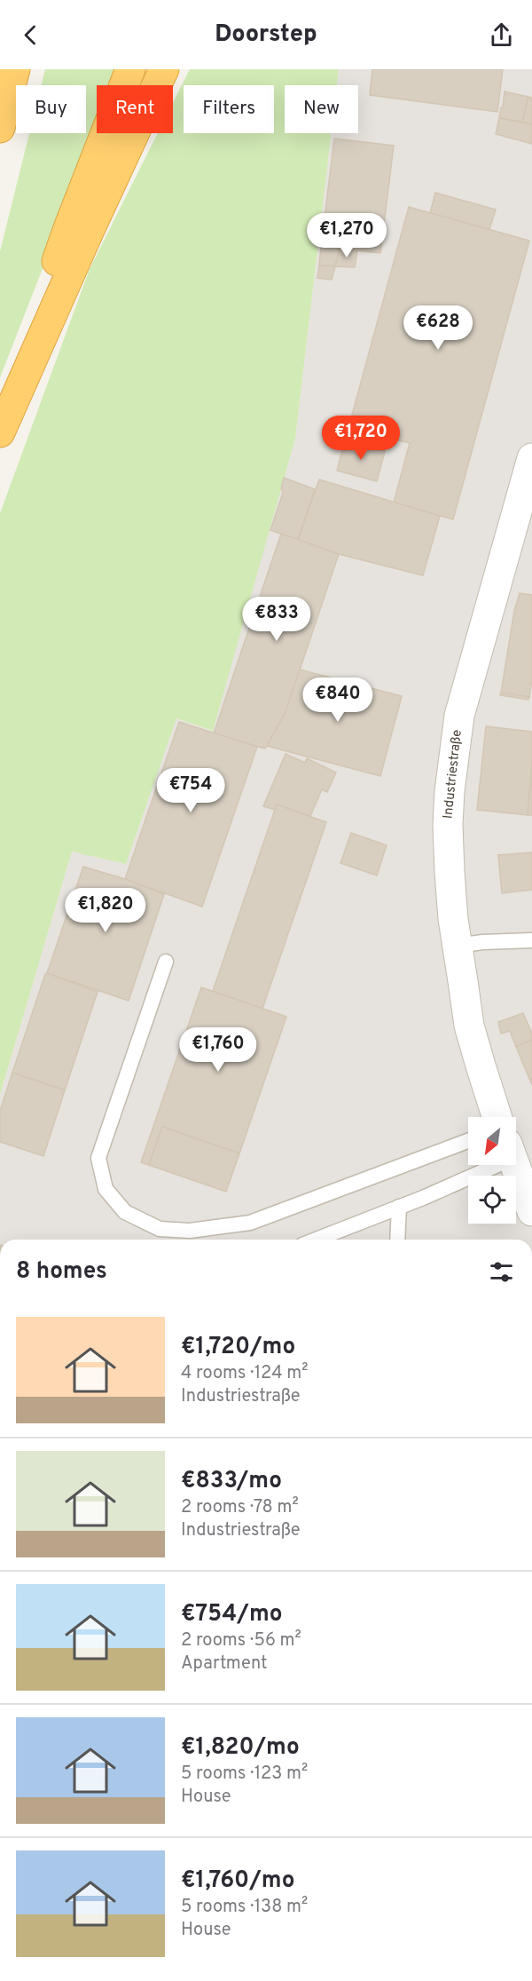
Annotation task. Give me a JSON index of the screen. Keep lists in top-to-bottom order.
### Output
{
  "streets": {
    "street": ["Industriestraße"]
  },
  "north": "bottom left",
  "page": {
    "header": "Doorstep",
    "chip": [
      "Buy",
      "Rent",
      "Filters",
      "New"
    ],
    "price": [
      "€1,270",
      "€628",
      "€1,720",
      "€833",
      "€840",
      "€754",
      "€1,820",
      "€1,760"
    ],
    "heading": "8 homes",
    "list": [
      {
        "name": "€1,720/mo",
        "note": "4 rooms · 124 m² · Industriestraße"
      },
      {
        "name": "€833/mo",
        "note": "2 rooms · 78 m² · Industriestraße"
      },
      {
        "name": "€754/mo",
        "note": "2 rooms · 56 m² · Apartment"
      },
      {
        "name": "€1,820/mo",
        "note": "5 rooms · 123 m² · House"
      },
      {
        "name": "€1,760/mo",
        "note": "5 rooms · 138 m² · House"
      }
    ]
  }
}
